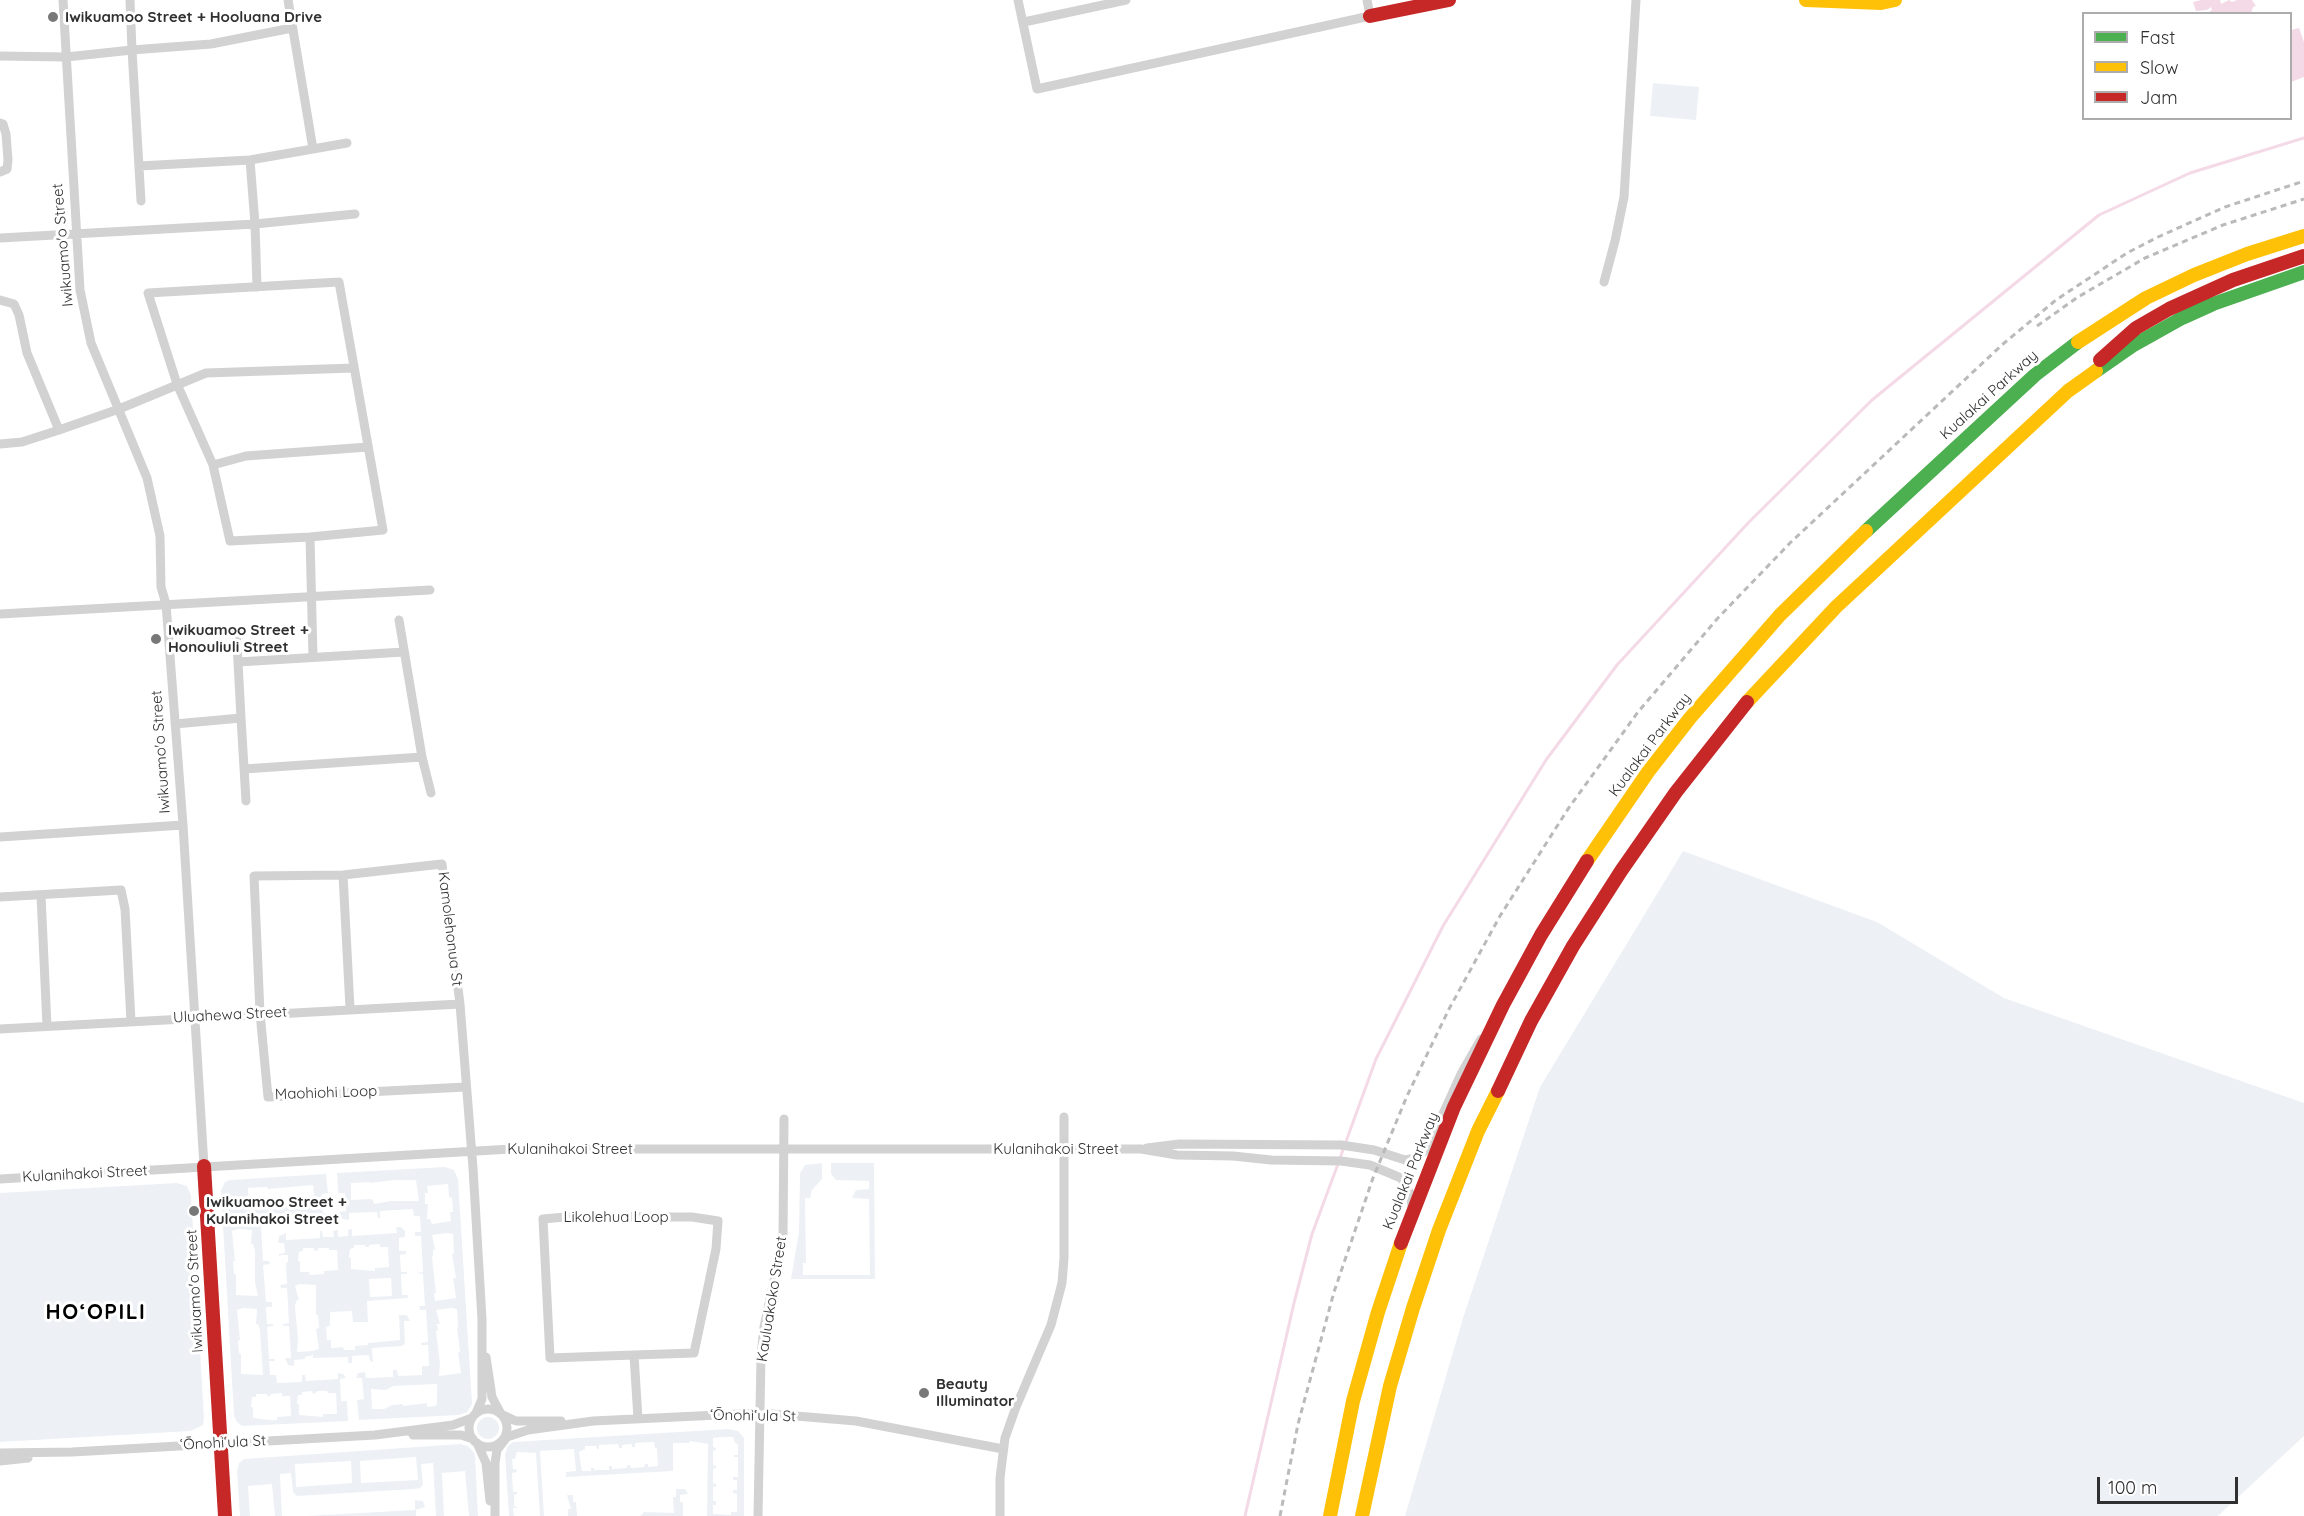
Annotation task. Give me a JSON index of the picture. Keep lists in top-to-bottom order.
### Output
{
  "streets": {
    "main road": ["Iwikuamo'o Street", "Kualakai Parkway"],
    "street": [
      "Kamolehonua St",
      "Uluahewa Street",
      "Maohiohi Loop",
      "Kulanihakoi Street",
      "Likolehua Loop",
      "Kauluakoko Street",
      "‘Ōnohi‘ula St"
    ]
  },
  "crossings": [
    ["Iwikuamo'o Street", "Uluahewa Street"],
    ["Iwikuamo'o Street", "Kulanihakoi Street"],
    ["Iwikuamo'o Street", "‘Ōnohi‘ula St"],
    ["Kualakai Parkway", "Kulanihakoi Street"],
    ["Kamolehonua St", "Uluahewa Street"],
    ["Kamolehonua St", "Maohiohi Loop"],
    ["Kamolehonua St", "Kulanihakoi Street"],
    ["Kamolehonua St", "‘Ōnohi‘ula St"],
    ["Uluahewa Street", "Maohiohi Loop"],
    ["Kulanihakoi Street", "Kauluakoko Street"],
    ["Kauluakoko Street", "‘Ōnohi‘ula St"]
  ],
  "districts": ["HO‘OPILI"],
  "places": [
    "Iwikuamoo Street + Hooluana Drive",
    "Iwikuamoo Street + Honouliuli Street",
    "Iwikuamoo Street + Kulanihakoi Street",
    "Beauty Illuminator"
  ],
  "legend": ["Fast", "Slow", "Jam"],
  "scale_bar": "100 m"
}
